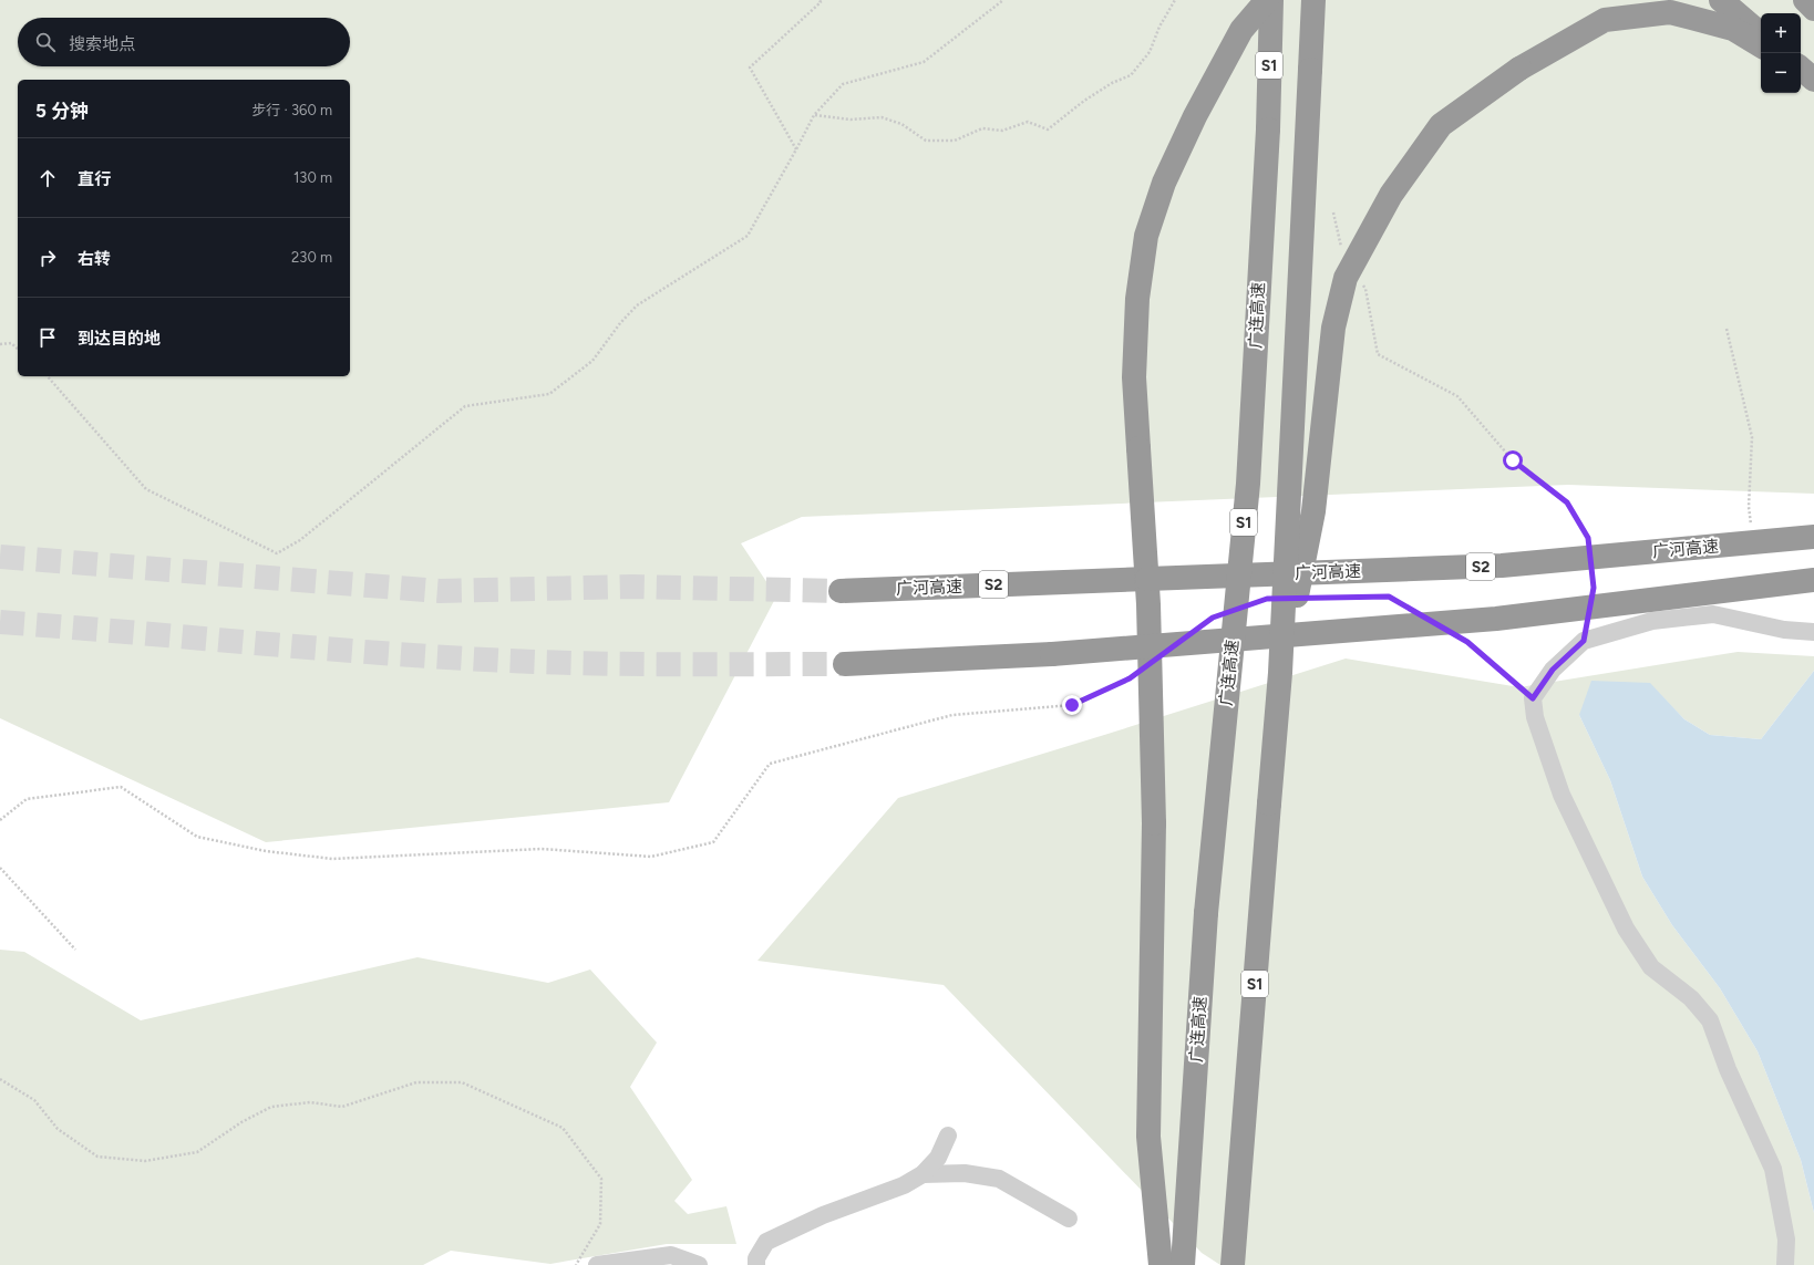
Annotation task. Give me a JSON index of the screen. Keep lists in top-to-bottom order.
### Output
{
  "streets": {
    "highway": [
      "S1",
      "广连高速",
      "广河高速",
      "S2"
    ]
  },
  "page": {
    "map_buttons": ["+", "−"],
    "search": "搜索地点",
    "heading": ["5 分钟", "步行 · 360 m"],
    "list": [
      ["直行", "130 m"],
      ["右转", "230 m"],
      "到达目的地"
    ]
  }
}
